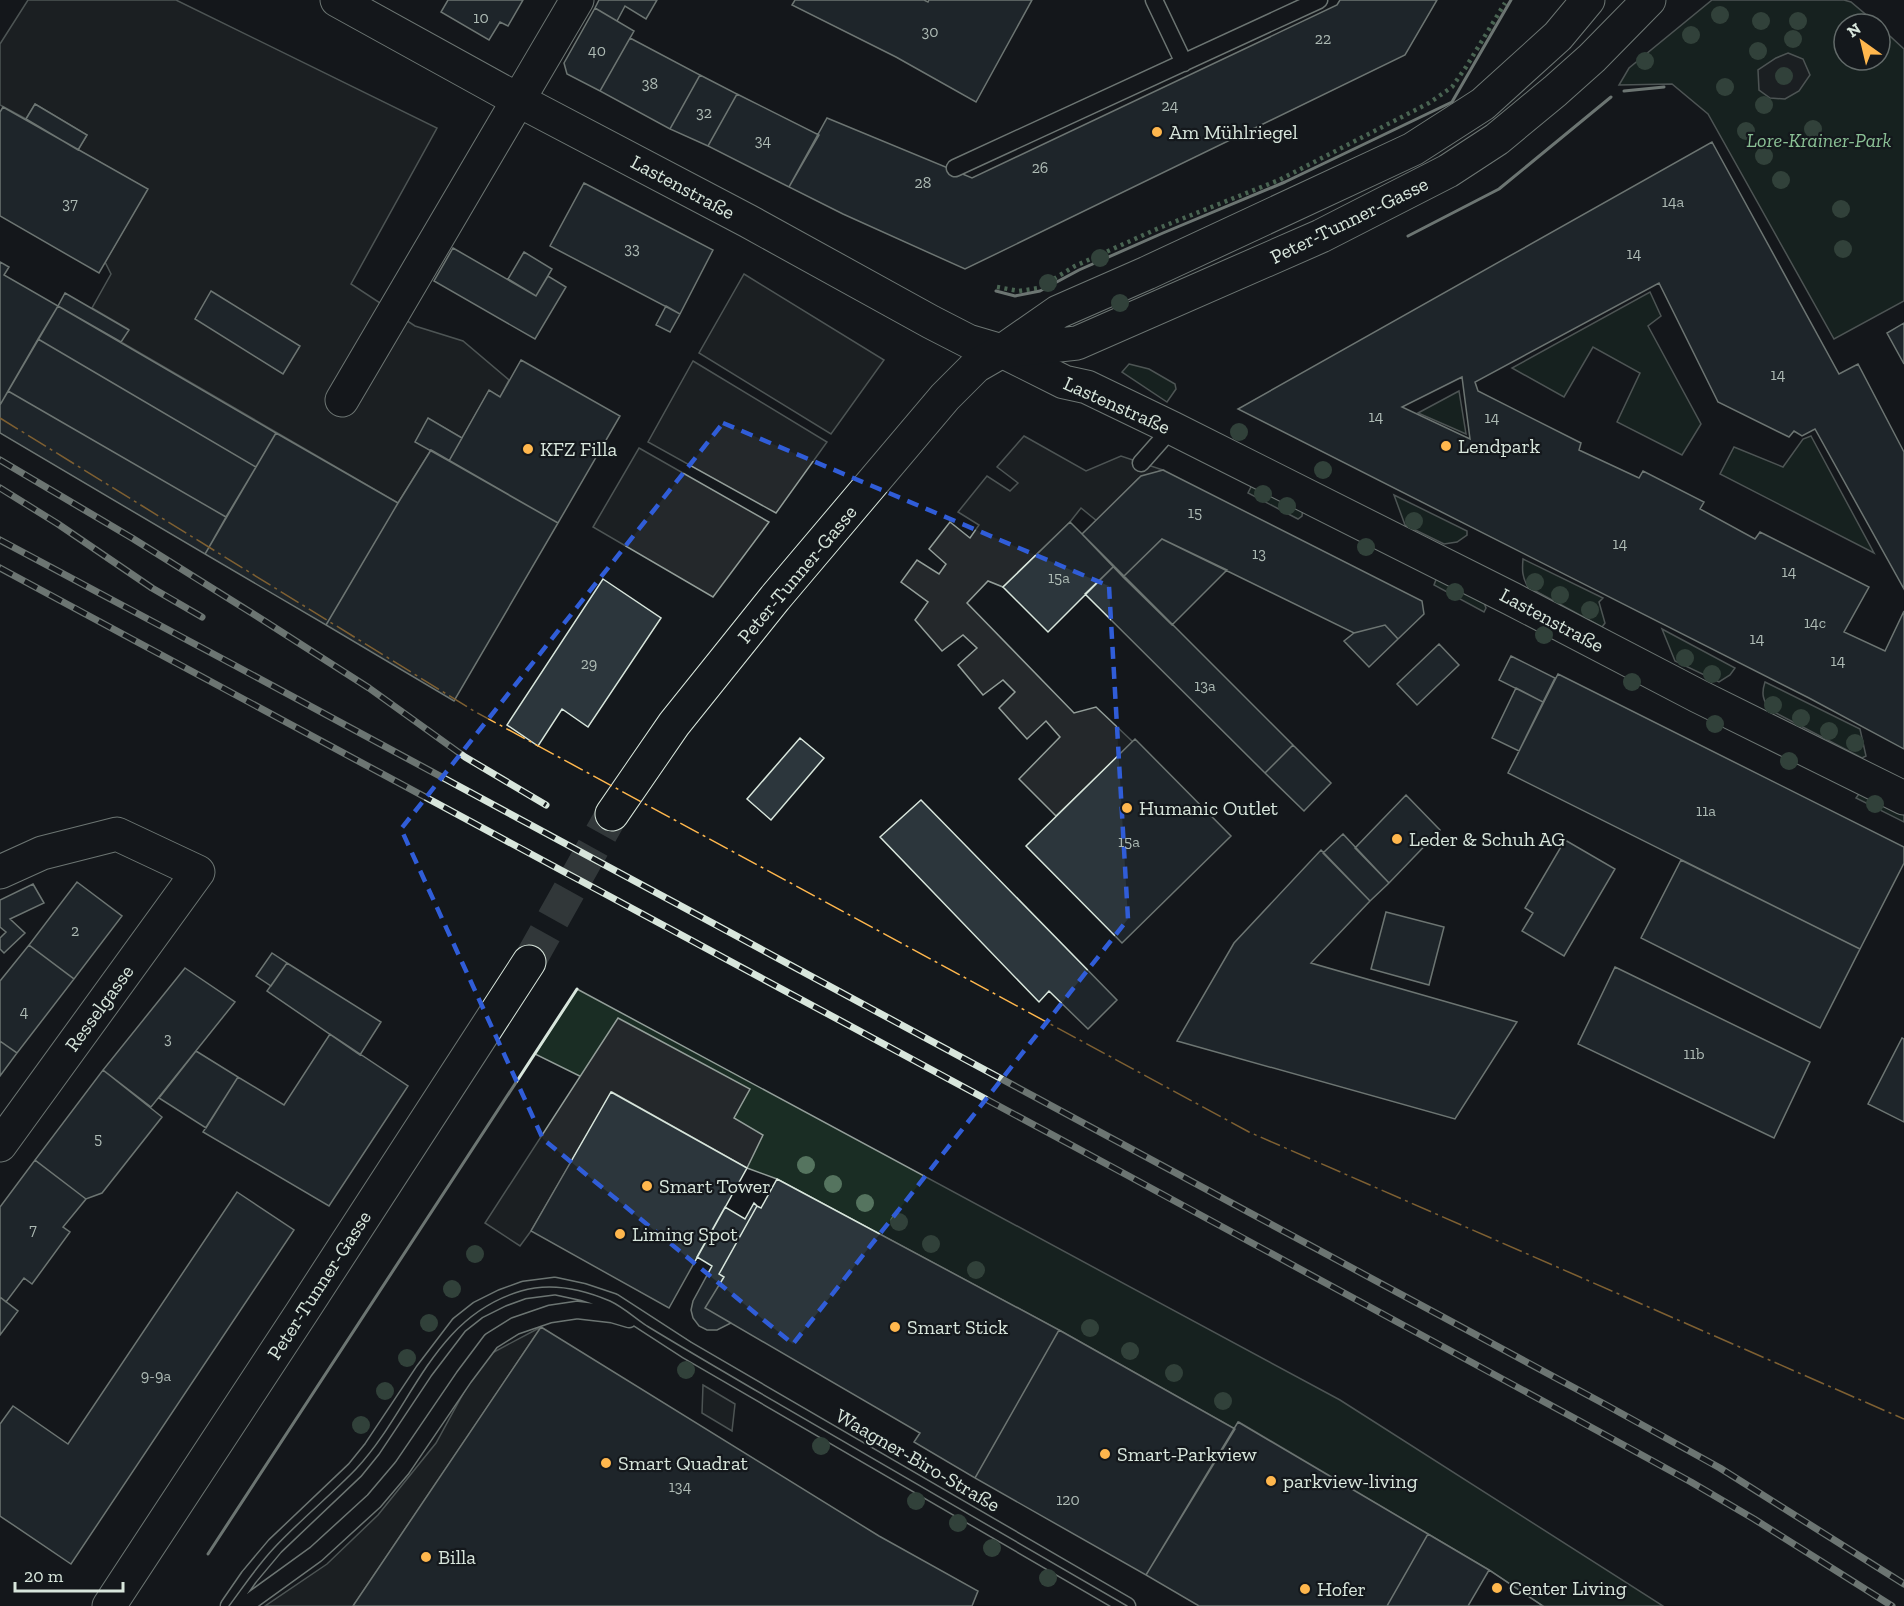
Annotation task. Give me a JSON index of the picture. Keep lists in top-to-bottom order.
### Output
{
  "streets": {
    "main road": ["Lastenstraße", "Peter-Tunner-Gasse", "Resselgasse"],
    "lane": ["Waagner-Biro-Straße"]
  },
  "crossings": [
    ["Lastenstraße", "Peter-Tunner-Gasse"]
  ],
  "parks": ["Lore-Krainer-Park"],
  "places": [
    "Am Mühlriegel",
    "Lendpark",
    "KFZ Filla",
    "Humanic Outlet",
    "Leder & Schuh AG",
    "Smart Tower",
    "Liming Spot",
    "Smart Stick",
    "Smart-Parkview",
    "Smart Quadrat",
    "parkview-living",
    "Billa",
    "Center Living",
    "Hofer"
  ],
  "house_numbers": [
    "10",
    "30",
    "22",
    "40",
    "38",
    "24",
    "32",
    "34",
    "26",
    "28",
    "14a",
    "37",
    "33",
    "14",
    "14",
    "14",
    "14",
    "15",
    "14",
    "13",
    "14",
    "15a",
    "14c",
    "14",
    "14",
    "29",
    "13a",
    "11a",
    "15a",
    "2",
    "4",
    "3",
    "11b",
    "5",
    "7",
    "9-9a",
    "134",
    "120"
  ],
  "scale_bar": "20 m",
  "north": "top left"
}
